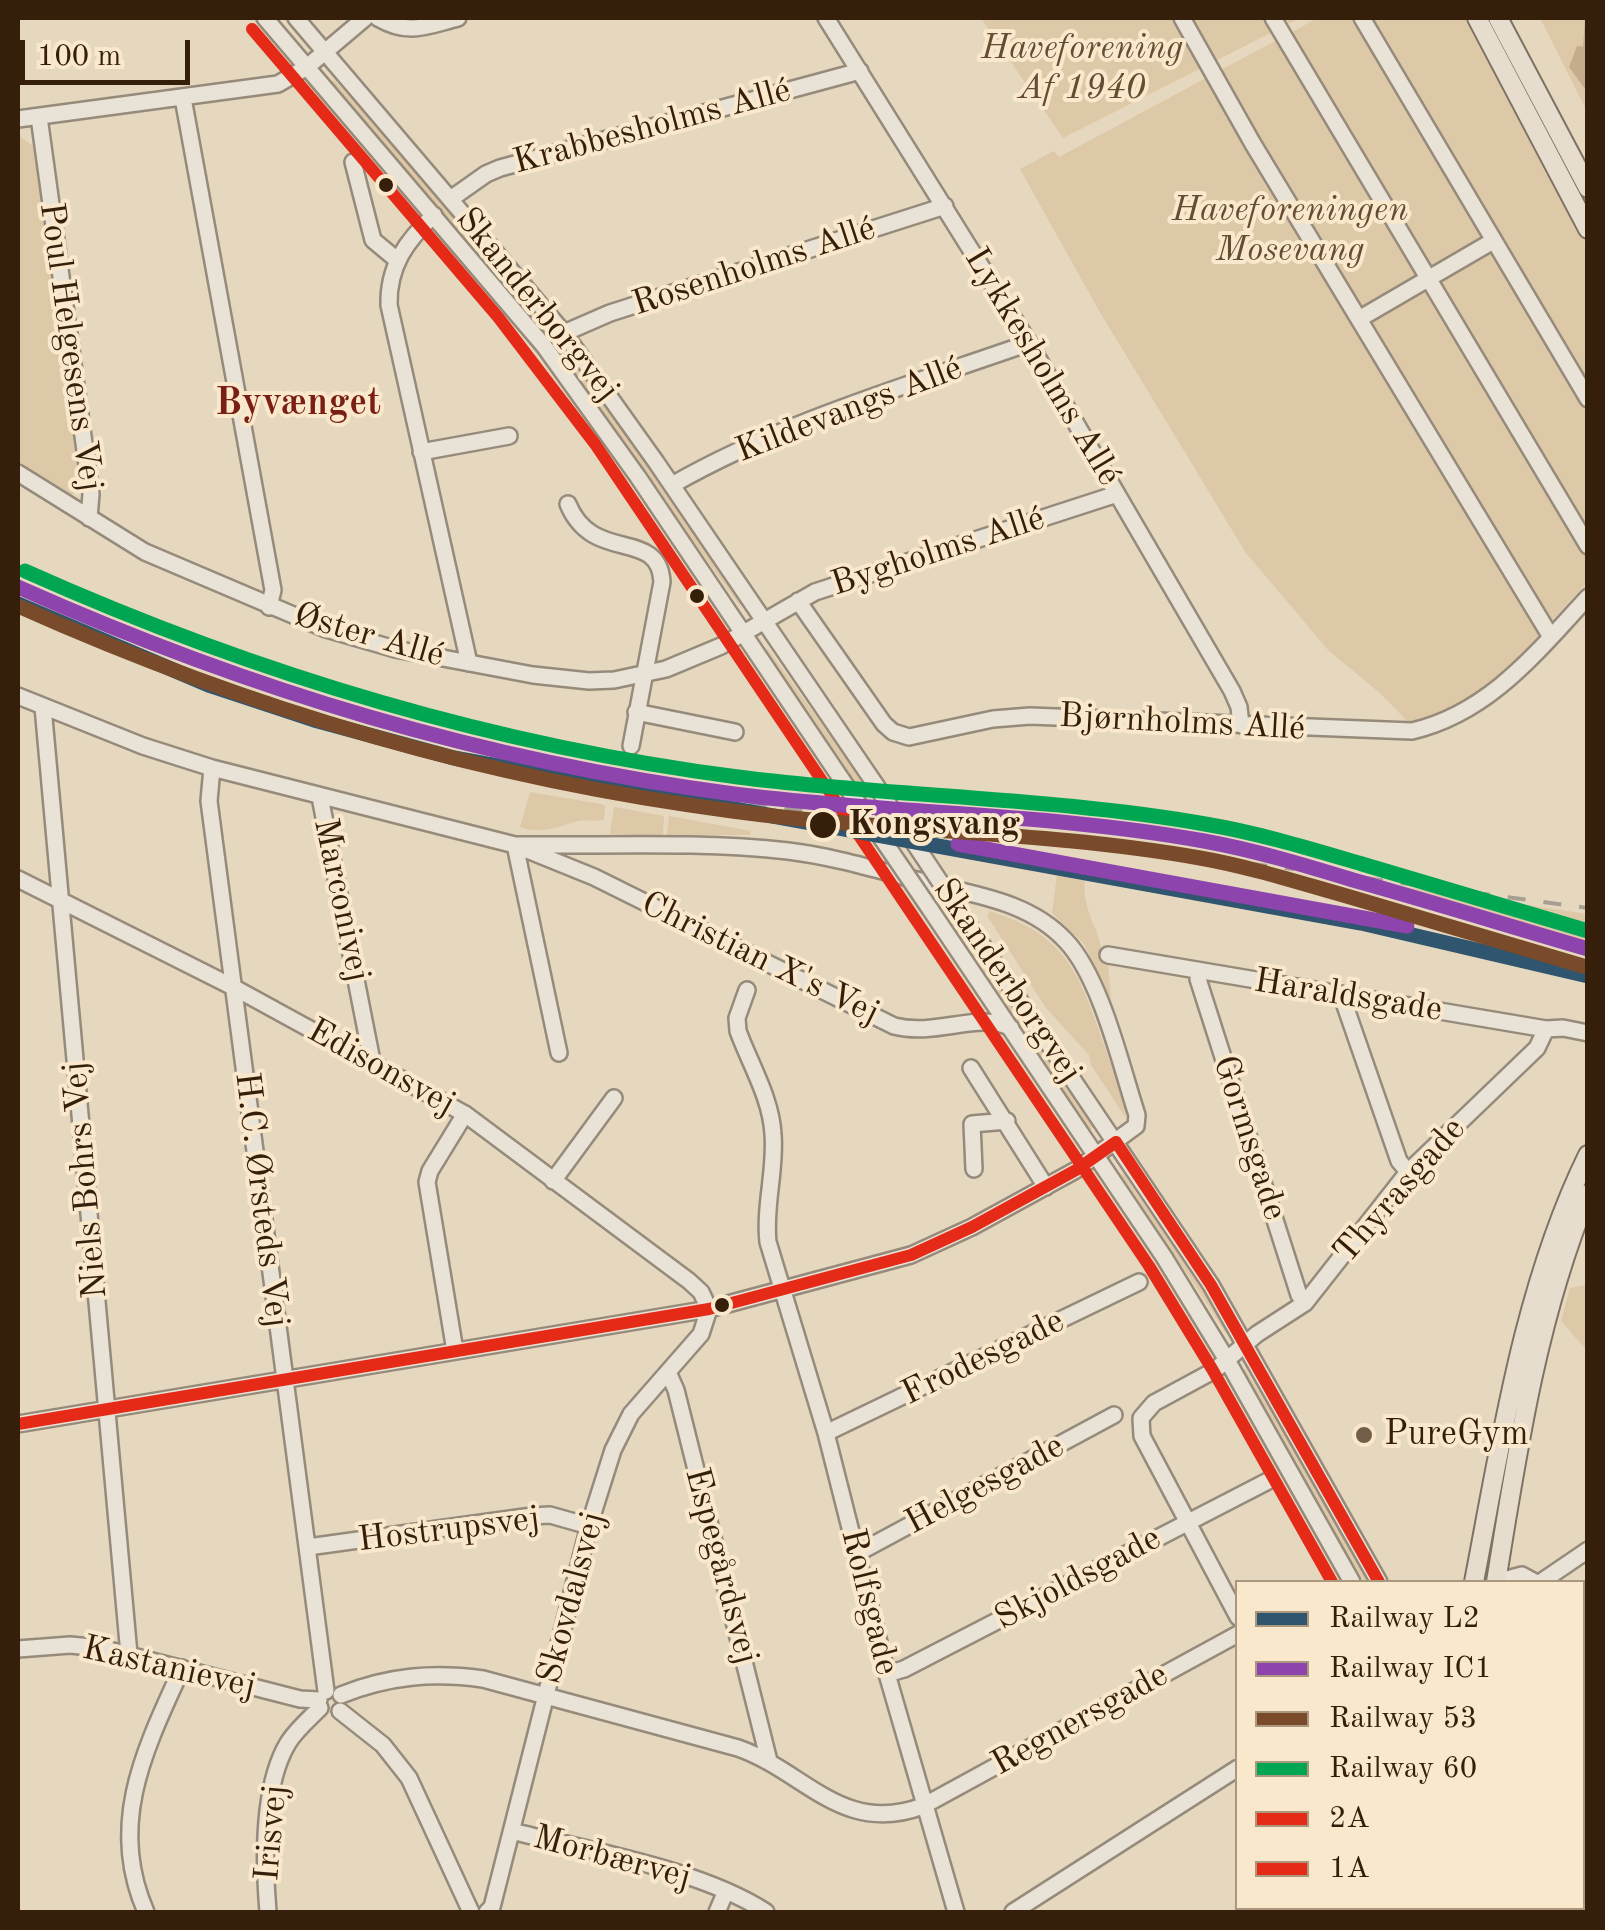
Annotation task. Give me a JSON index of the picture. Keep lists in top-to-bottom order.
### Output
{
  "streets": {
    "street": [
      "Krabbesholms Allé",
      "Rosenholms Allé",
      "Skanderborgvej",
      "Poul Helgesens Vej",
      "Lykkesholms Allé",
      "Kildevangs Allé",
      "Bygholms Allé",
      "Øster Allé",
      "Bjørnholms Allé",
      "Marconivej",
      "Christian X's Vej",
      "Haraldsgade",
      "Edisonsvej",
      "Gormsgade",
      "Niels Bohrs Vej",
      "Thyrasgade",
      "H.C. Ørsteds Vej",
      "Frodesgade",
      "Helgesgade",
      "Hostrupsvej",
      "Espegårdsvej",
      "Skjoldsgade",
      "Skovdalsvej",
      "Rolfsgade",
      "Kastanievej",
      "Regnersgade",
      "Irisvej",
      "Morbærvej"
    ]
  },
  "crossings": [
    ["Krabbesholms Allé", "Skanderborgvej"],
    ["Krabbesholms Allé", "Lykkesholms Allé"],
    ["Rosenholms Allé", "Skanderborgvej"],
    ["Rosenholms Allé", "Lykkesholms Allé"],
    ["Skanderborgvej", "Kildevangs Allé"],
    ["Skanderborgvej", "Bygholms Allé"],
    ["Skanderborgvej", "Øster Allé"],
    ["Skanderborgvej", "Christian X's Vej"],
    ["Skanderborgvej", "Thyrasgade"],
    ["Poul Helgesens Vej", "Øster Allé"],
    ["Lykkesholms Allé", "Kildevangs Allé"],
    ["Lykkesholms Allé", "Bygholms Allé"],
    ["Lykkesholms Allé", "Bjørnholms Allé"],
    ["Bygholms Allé", "Bjørnholms Allé"],
    ["Marconivej", "Christian X's Vej"],
    ["Marconivej", "Edisonsvej"],
    ["Christian X's Vej", "Niels Bohrs Vej"],
    ["Christian X's Vej", "H.C. Ørsteds Vej"],
    ["Haraldsgade", "Gormsgade"],
    ["Haraldsgade", "Thyrasgade"],
    ["Edisonsvej", "Niels Bohrs Vej"],
    ["Edisonsvej", "H.C. Ørsteds Vej"],
    ["Edisonsvej", "Skovdalsvej"],
    ["Gormsgade", "Thyrasgade"],
    ["Niels Bohrs Vej", "Kastanievej"],
    ["H.C. Ørsteds Vej", "Hostrupsvej"],
    ["H.C. Ørsteds Vej", "Kastanievej"],
    ["H.C. Ørsteds Vej", "Irisvej"],
    ["Frodesgade", "Rolfsgade"],
    ["Helgesgade", "Rolfsgade"],
    ["Hostrupsvej", "Skovdalsvej"],
    ["Espegårdsvej", "Skovdalsvej"],
    ["Espegårdsvej", "Kastanievej"],
    ["Skjoldsgade", "Rolfsgade"],
    ["Skovdalsvej", "Kastanievej"],
    ["Skovdalsvej", "Morbærvej"],
    ["Rolfsgade", "Kastanievej"],
    ["Rolfsgade", "Regnersgade"],
    ["Kastanievej", "Regnersgade"],
    ["Kastanievej", "Irisvej"]
  ],
  "districts": ["Byvænget"],
  "parks": ["Haveforening Af 1940", "Haveforeningen Mosevang"],
  "places": ["Kongsvang", "PureGym"],
  "lines": [
    "transit line 1A",
    "rail line 60",
    "rail line IC1",
    "rail line L2",
    "rail line 53",
    "transit line 2A"
  ],
  "legend": [
    "Railway L2",
    "Railway IC1",
    "Railway 53",
    "Railway 60",
    "2A",
    "1A"
  ],
  "scale_bar": "100 m"
}
